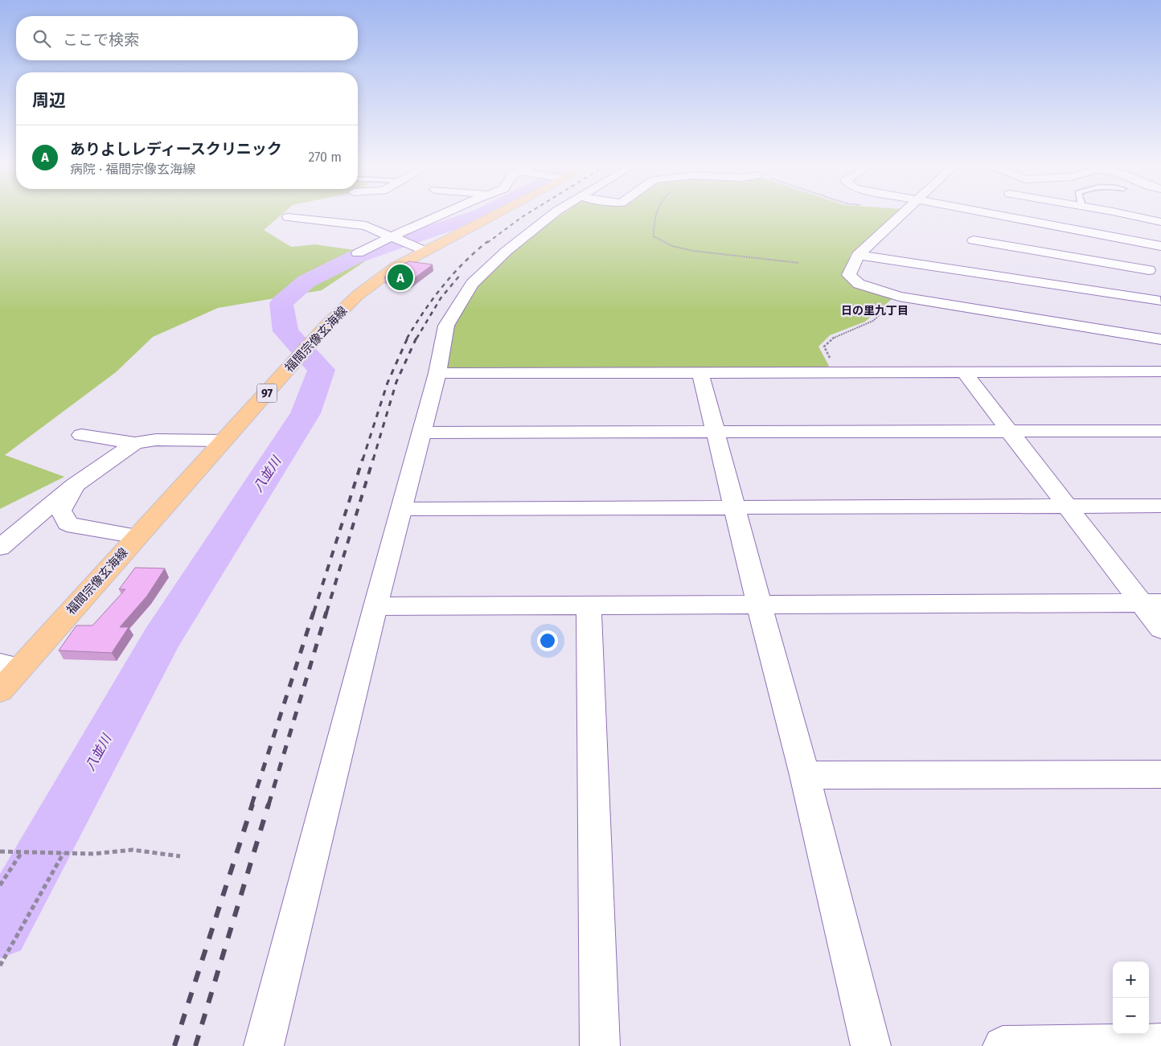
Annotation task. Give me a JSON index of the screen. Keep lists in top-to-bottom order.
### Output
{
  "streets": {
    "main road": ["福間宗像玄海線", "97"]
  },
  "districts": ["日の里九丁目"],
  "water": ["八並川"],
  "page": {
    "search": "ここで検索",
    "heading": "周辺",
    "list": [
      {
        "mark": "A",
        "name": "ありよしレディースクリニック",
        "note": "病院 · 福間宗像玄海線",
        "value": "270 m"
      }
    ],
    "pins": "A",
    "map_buttons": ["+", "−"]
  }
}
